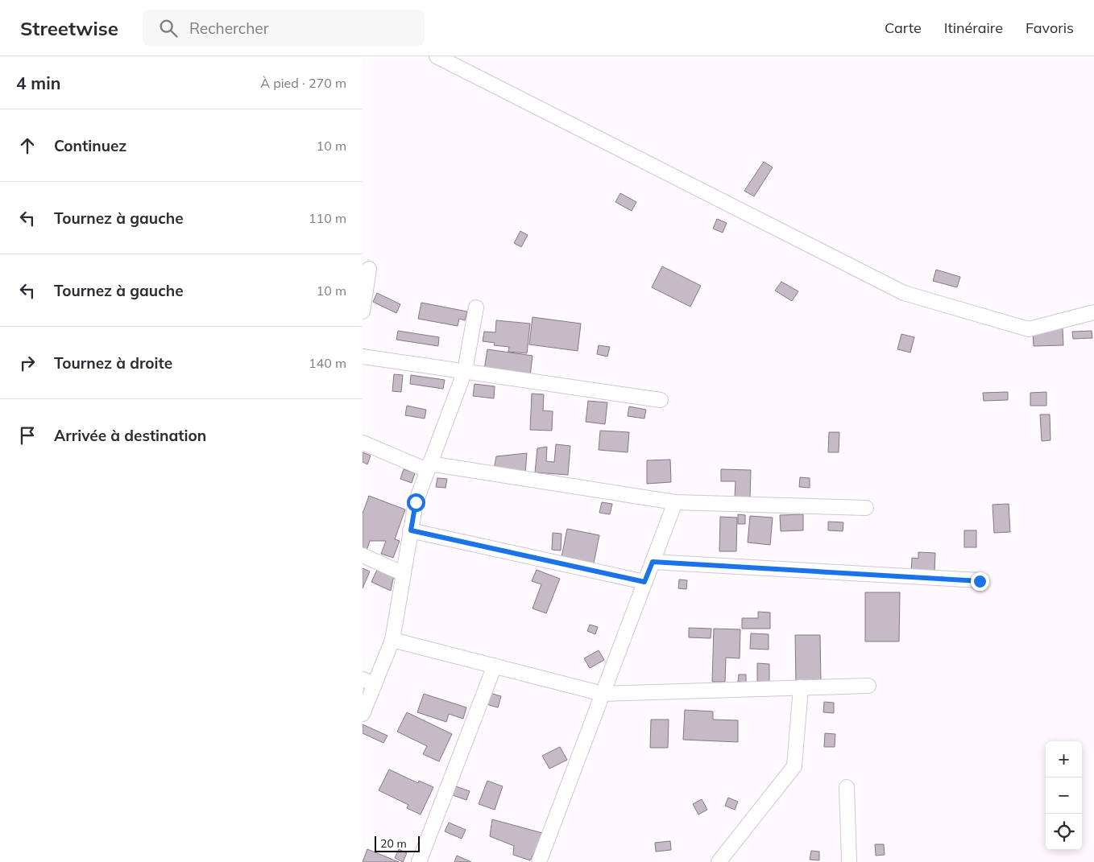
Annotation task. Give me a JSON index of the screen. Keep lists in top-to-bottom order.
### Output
{
  "scale_bar": "20 m",
  "page": {
    "header": "Streetwise",
    "search": "Rechercher",
    "nav": ["Carte", "Itinéraire", "Favoris"],
    "heading": ["4 min", "À pied · 270 m"],
    "list": [
      ["Continuez", "10 m"],
      ["Tournez à gauche", "110 m"],
      ["Tournez à gauche", "10 m"],
      ["Tournez à droite", "140 m"],
      "Arrivée à destination"
    ],
    "map_buttons": ["+", "−"],
    "scale": "20 m"
  }
}
